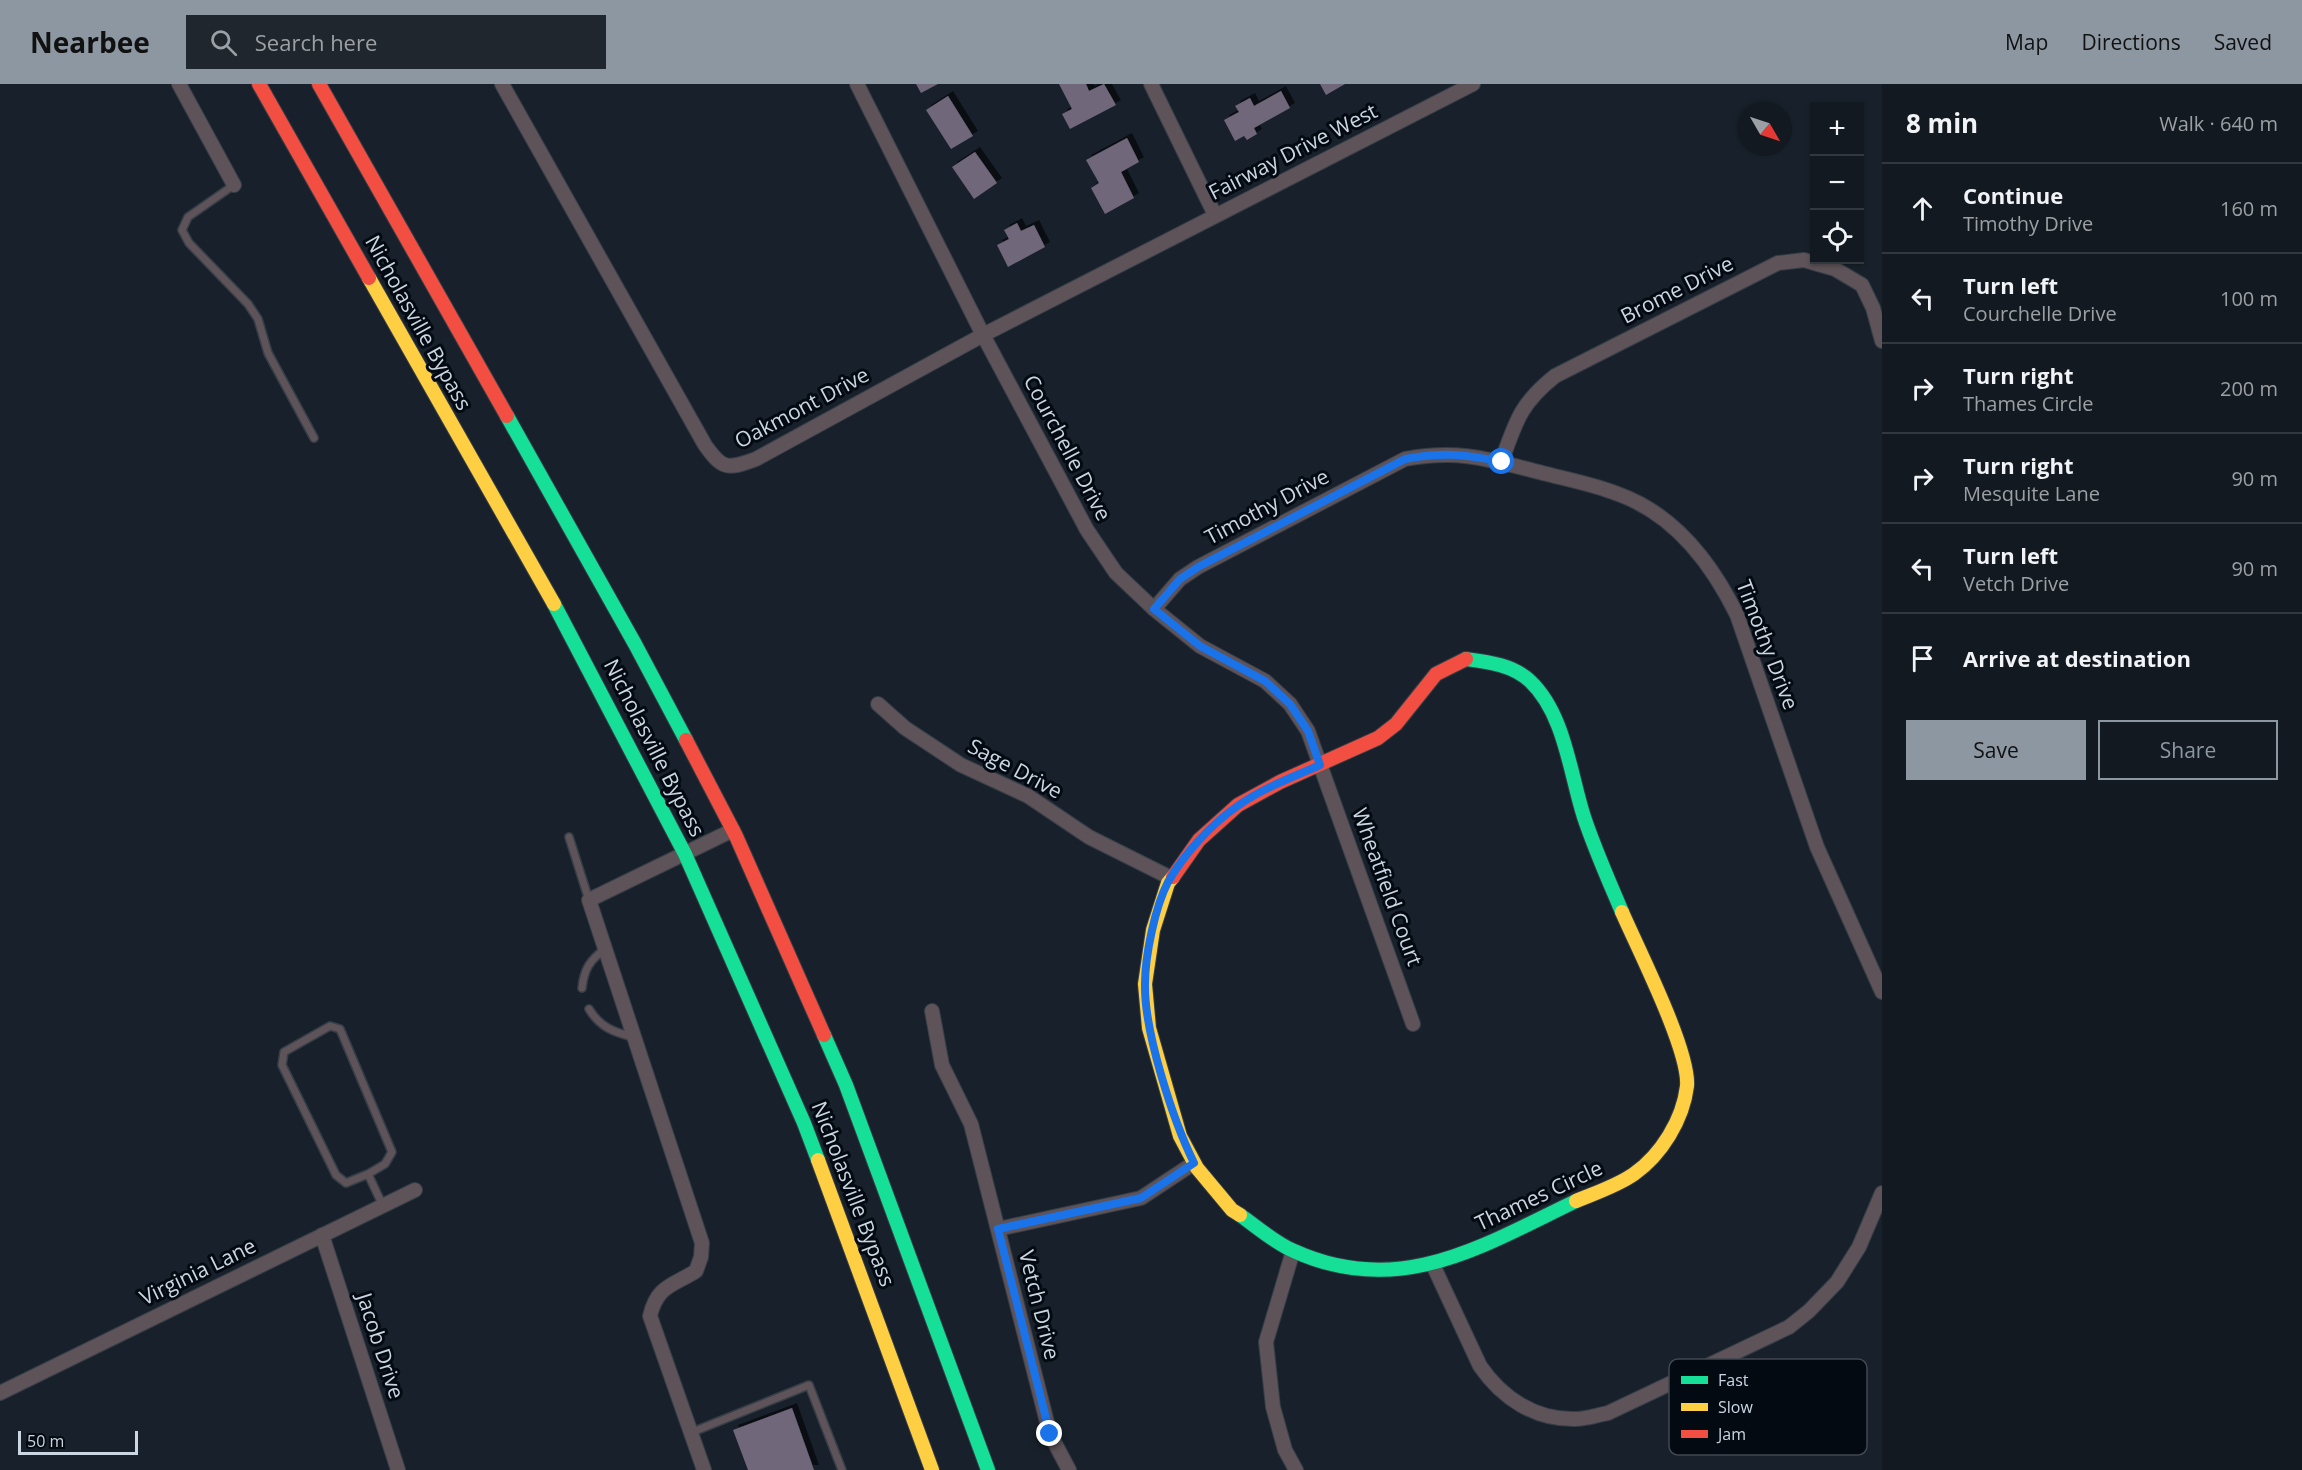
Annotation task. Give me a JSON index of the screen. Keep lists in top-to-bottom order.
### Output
{
  "streets": {
    "main road": ["Nicholasville Bypass", "Thames Circle"],
    "street": [
      "Fairway Drive West",
      "Brome Drive",
      "Oakmont Drive",
      "Courchelle Drive",
      "Timothy Drive",
      "Sage Drive",
      "Wheatfield Court",
      "Virginia Lane",
      "Vetch Drive",
      "Jacob Drive"
    ]
  },
  "crossings": [
    ["Fairway Drive West", "Oakmont Drive"],
    ["Brome Drive", "Timothy Drive"],
    ["Oakmont Drive", "Courchelle Drive"],
    ["Courchelle Drive", "Timothy Drive"],
    ["Courchelle Drive", "Wheatfield Court"],
    ["Courchelle Drive", "Thames Circle"],
    ["Sage Drive", "Thames Circle"],
    ["Wheatfield Court", "Thames Circle"],
    ["Virginia Lane", "Jacob Drive"]
  ],
  "legend": ["Fast", "Slow", "Jam"],
  "scale_bar": "50 m",
  "north": "bottom right",
  "page": {
    "header": "Nearbee",
    "search": "Search here",
    "nav": ["Map", "Directions", "Saved"],
    "heading": ["8 min", "Walk · 640 m"],
    "map_buttons": ["+", "−"],
    "list": [
      ["Continue", "Timothy Drive", "160 m"],
      ["Turn left", "Courchelle Drive", "100 m"],
      ["Turn right", "Thames Circle", "200 m"],
      ["Turn right", "Mesquite Lane", "90 m"],
      ["Turn left", "Vetch Drive", "90 m"],
      "Arrive at destination"
    ],
    "buttons": ["Save", "Share"],
    "scale": "50 m"
  }
}
